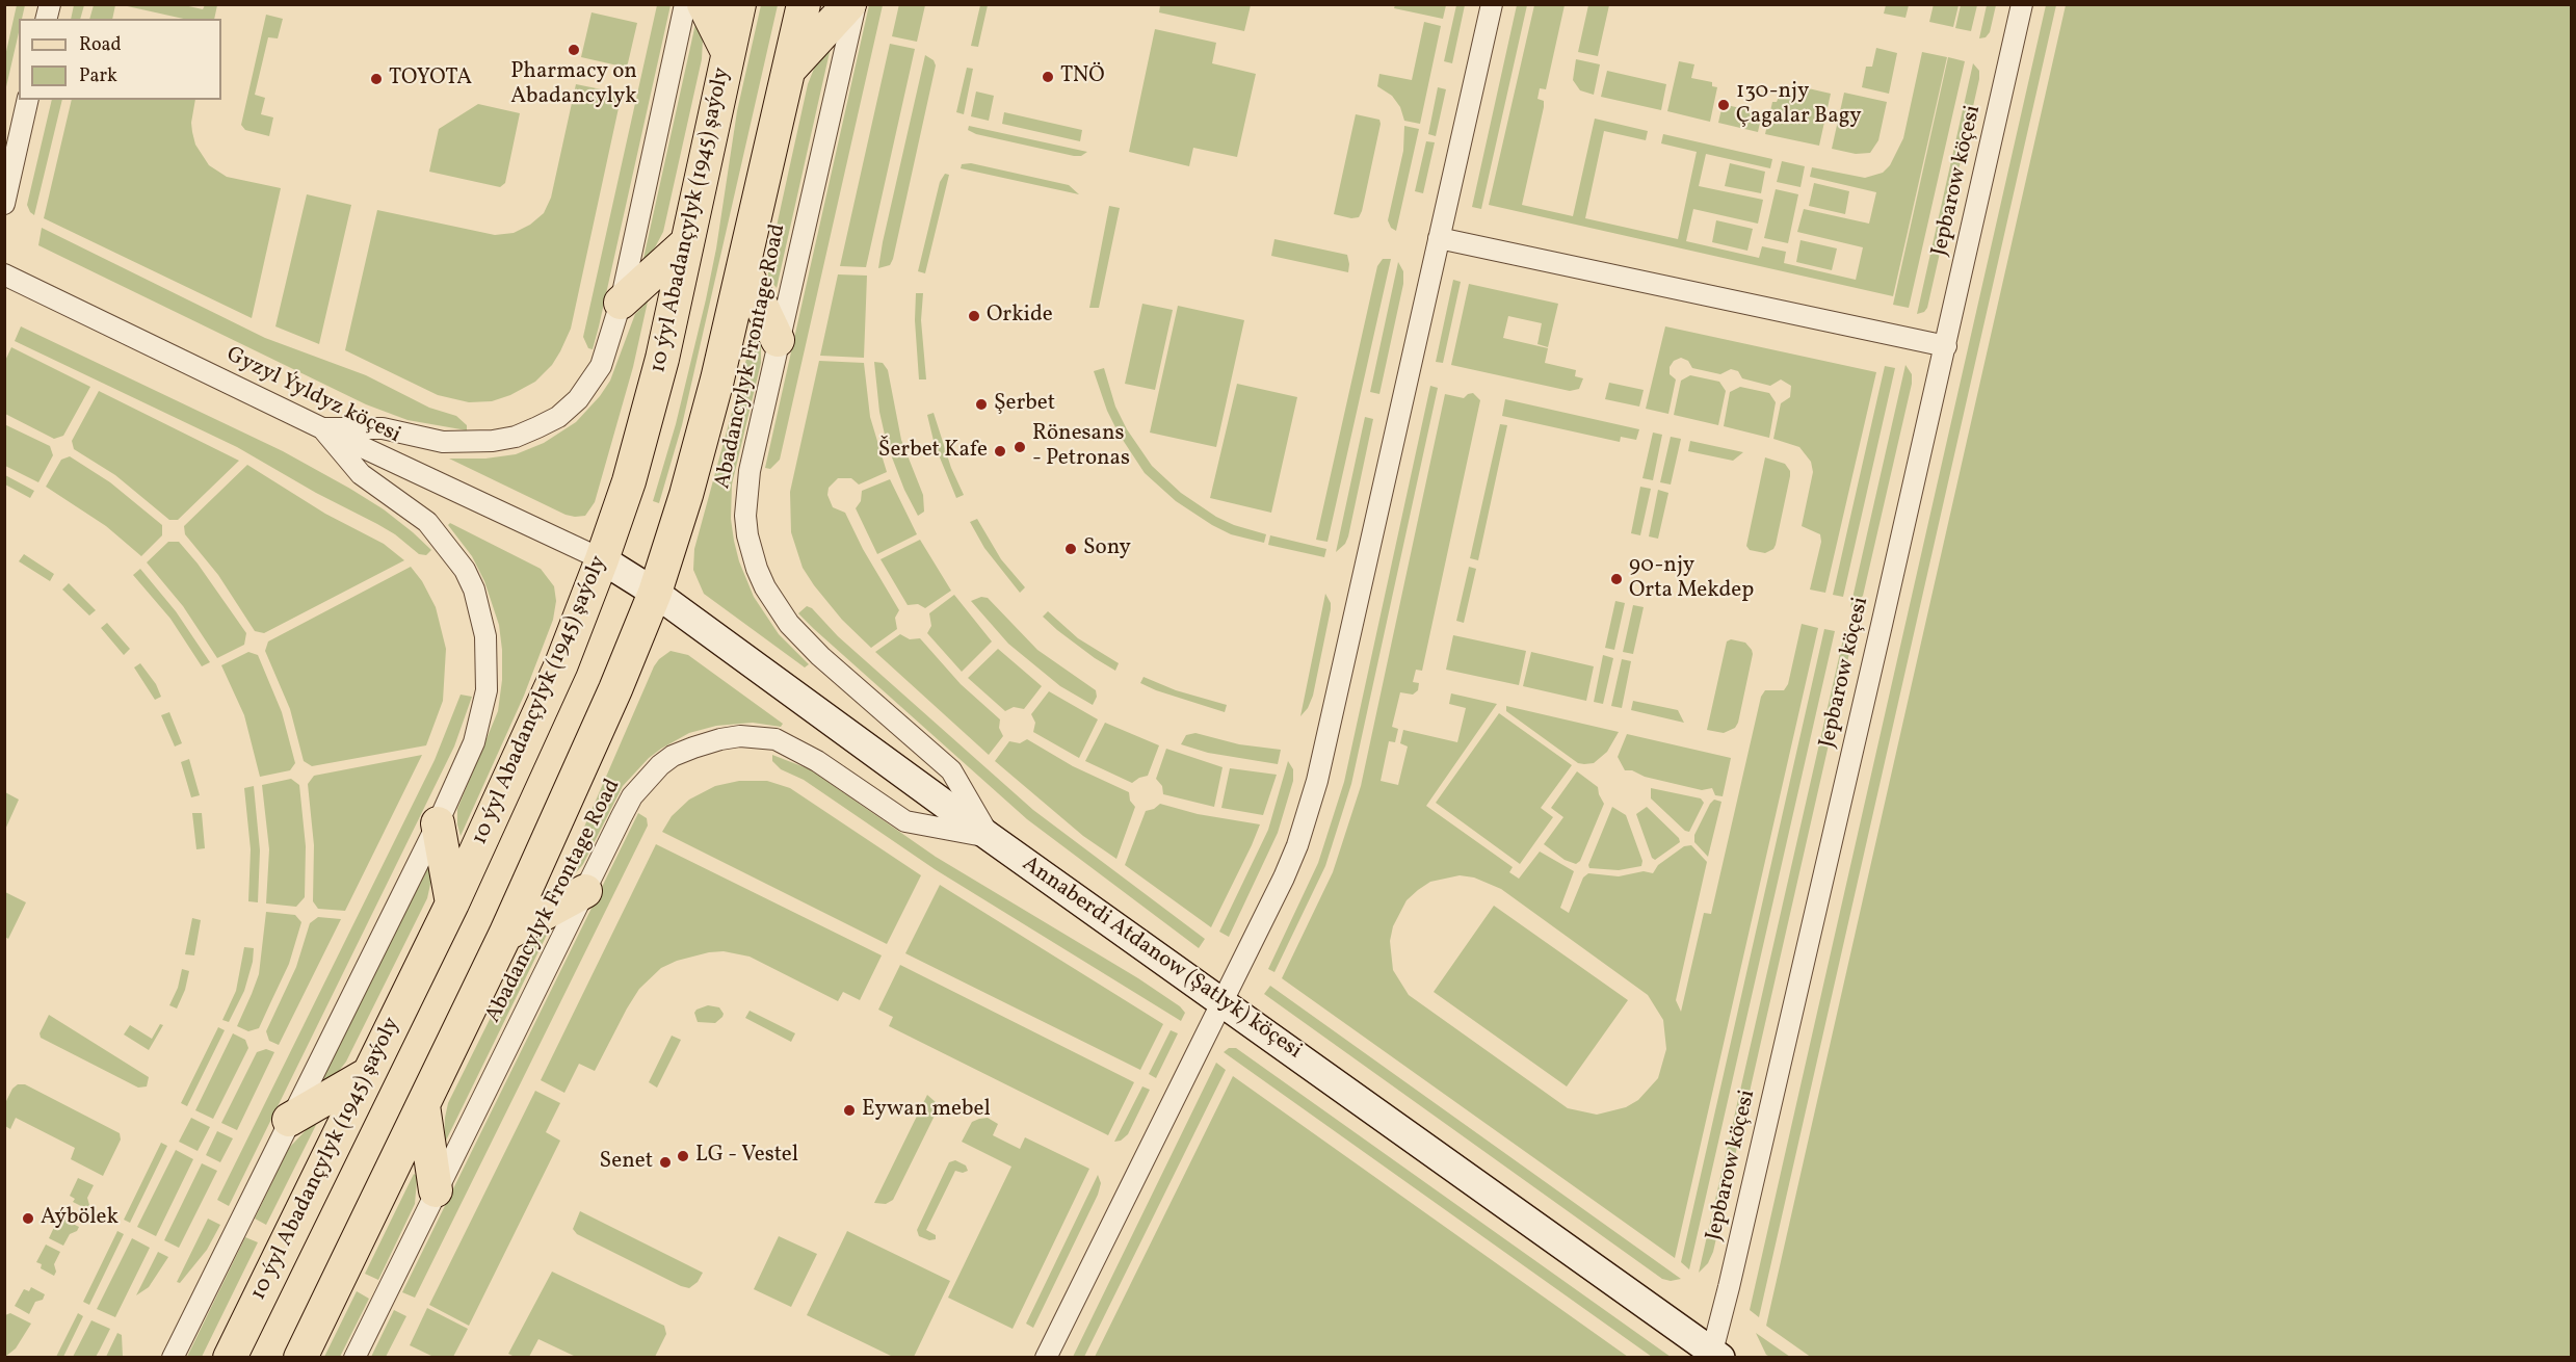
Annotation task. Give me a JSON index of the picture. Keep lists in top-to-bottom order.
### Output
{
  "streets": {
    "main road": ["10 ýyl Abadançylyk (1945) şaýoly"],
    "street": [
      "Jepbarow köçesi",
      "Abadancylyk Frontage Road",
      "Gyzyl Ýyldyz köçesi",
      "Annaberdi Atdanow (Şatlyk) köçesi"
    ]
  },
  "crossings": [
    ["Jepbarow köçesi", "Annaberdi Atdanow (Şatlyk) köçesi"],
    ["10 ýyl Abadançylyk (1945) şaýoly", "Gyzyl Ýyldyz köçesi"],
    ["10 ýyl Abadançylyk (1945) şaýoly", "Annaberdi Atdanow (Şatlyk) köçesi"],
    ["Abadancylyk Frontage Road", "Annaberdi Atdanow (Şatlyk) köçesi"],
    ["Gyzyl Ýyldyz köçesi", "Annaberdi Atdanow (Şatlyk) köçesi"]
  ],
  "places": [
    "Pharmacy on Abadancylyk",
    "TNÖ",
    "TOYOTA",
    "130-njy Çagalar Bagy",
    "Orkide",
    "Şerbet",
    "Rönesans - Petronas",
    "Šerbet Kafe",
    "Sony",
    "90-njy Orta Mekdep",
    "Eywan mebel",
    "LG - Vestel",
    "Senet",
    "Aýbölek"
  ],
  "legend": ["Road", "Park"]
}
